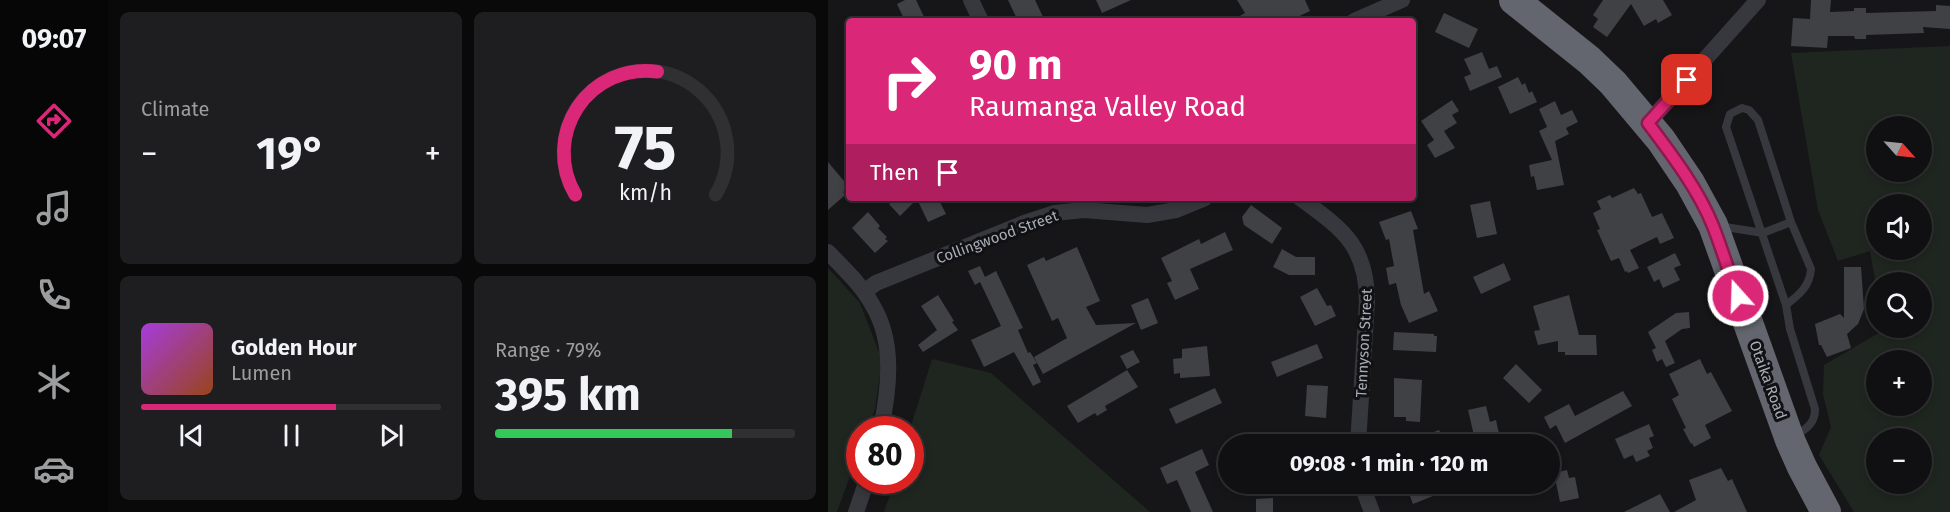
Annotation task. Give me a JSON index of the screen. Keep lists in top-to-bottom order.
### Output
{
  "streets": {
    "highway": ["Otaika Road"],
    "street": ["Collingwood Street", "Tennyson Street"]
  },
  "north": "bottom right",
  "page": {
    "tabs": "09:07",
    "tile": [
      "Climate",
      ["Range · 79%", "395 km"]
    ],
    "turn": ["90 m", "Raumanga Valley Road"],
    "map_buttons": ["+", "−"],
    "heat": ["−", "19°", "+"],
    "then": "Then",
    "song": ["Golden Hour", "Lumen"],
    "limit": "80",
    "trip": "09:08 · 1 min · 120 m",
    "gauge": ["75", "km/h"]
  }
}
